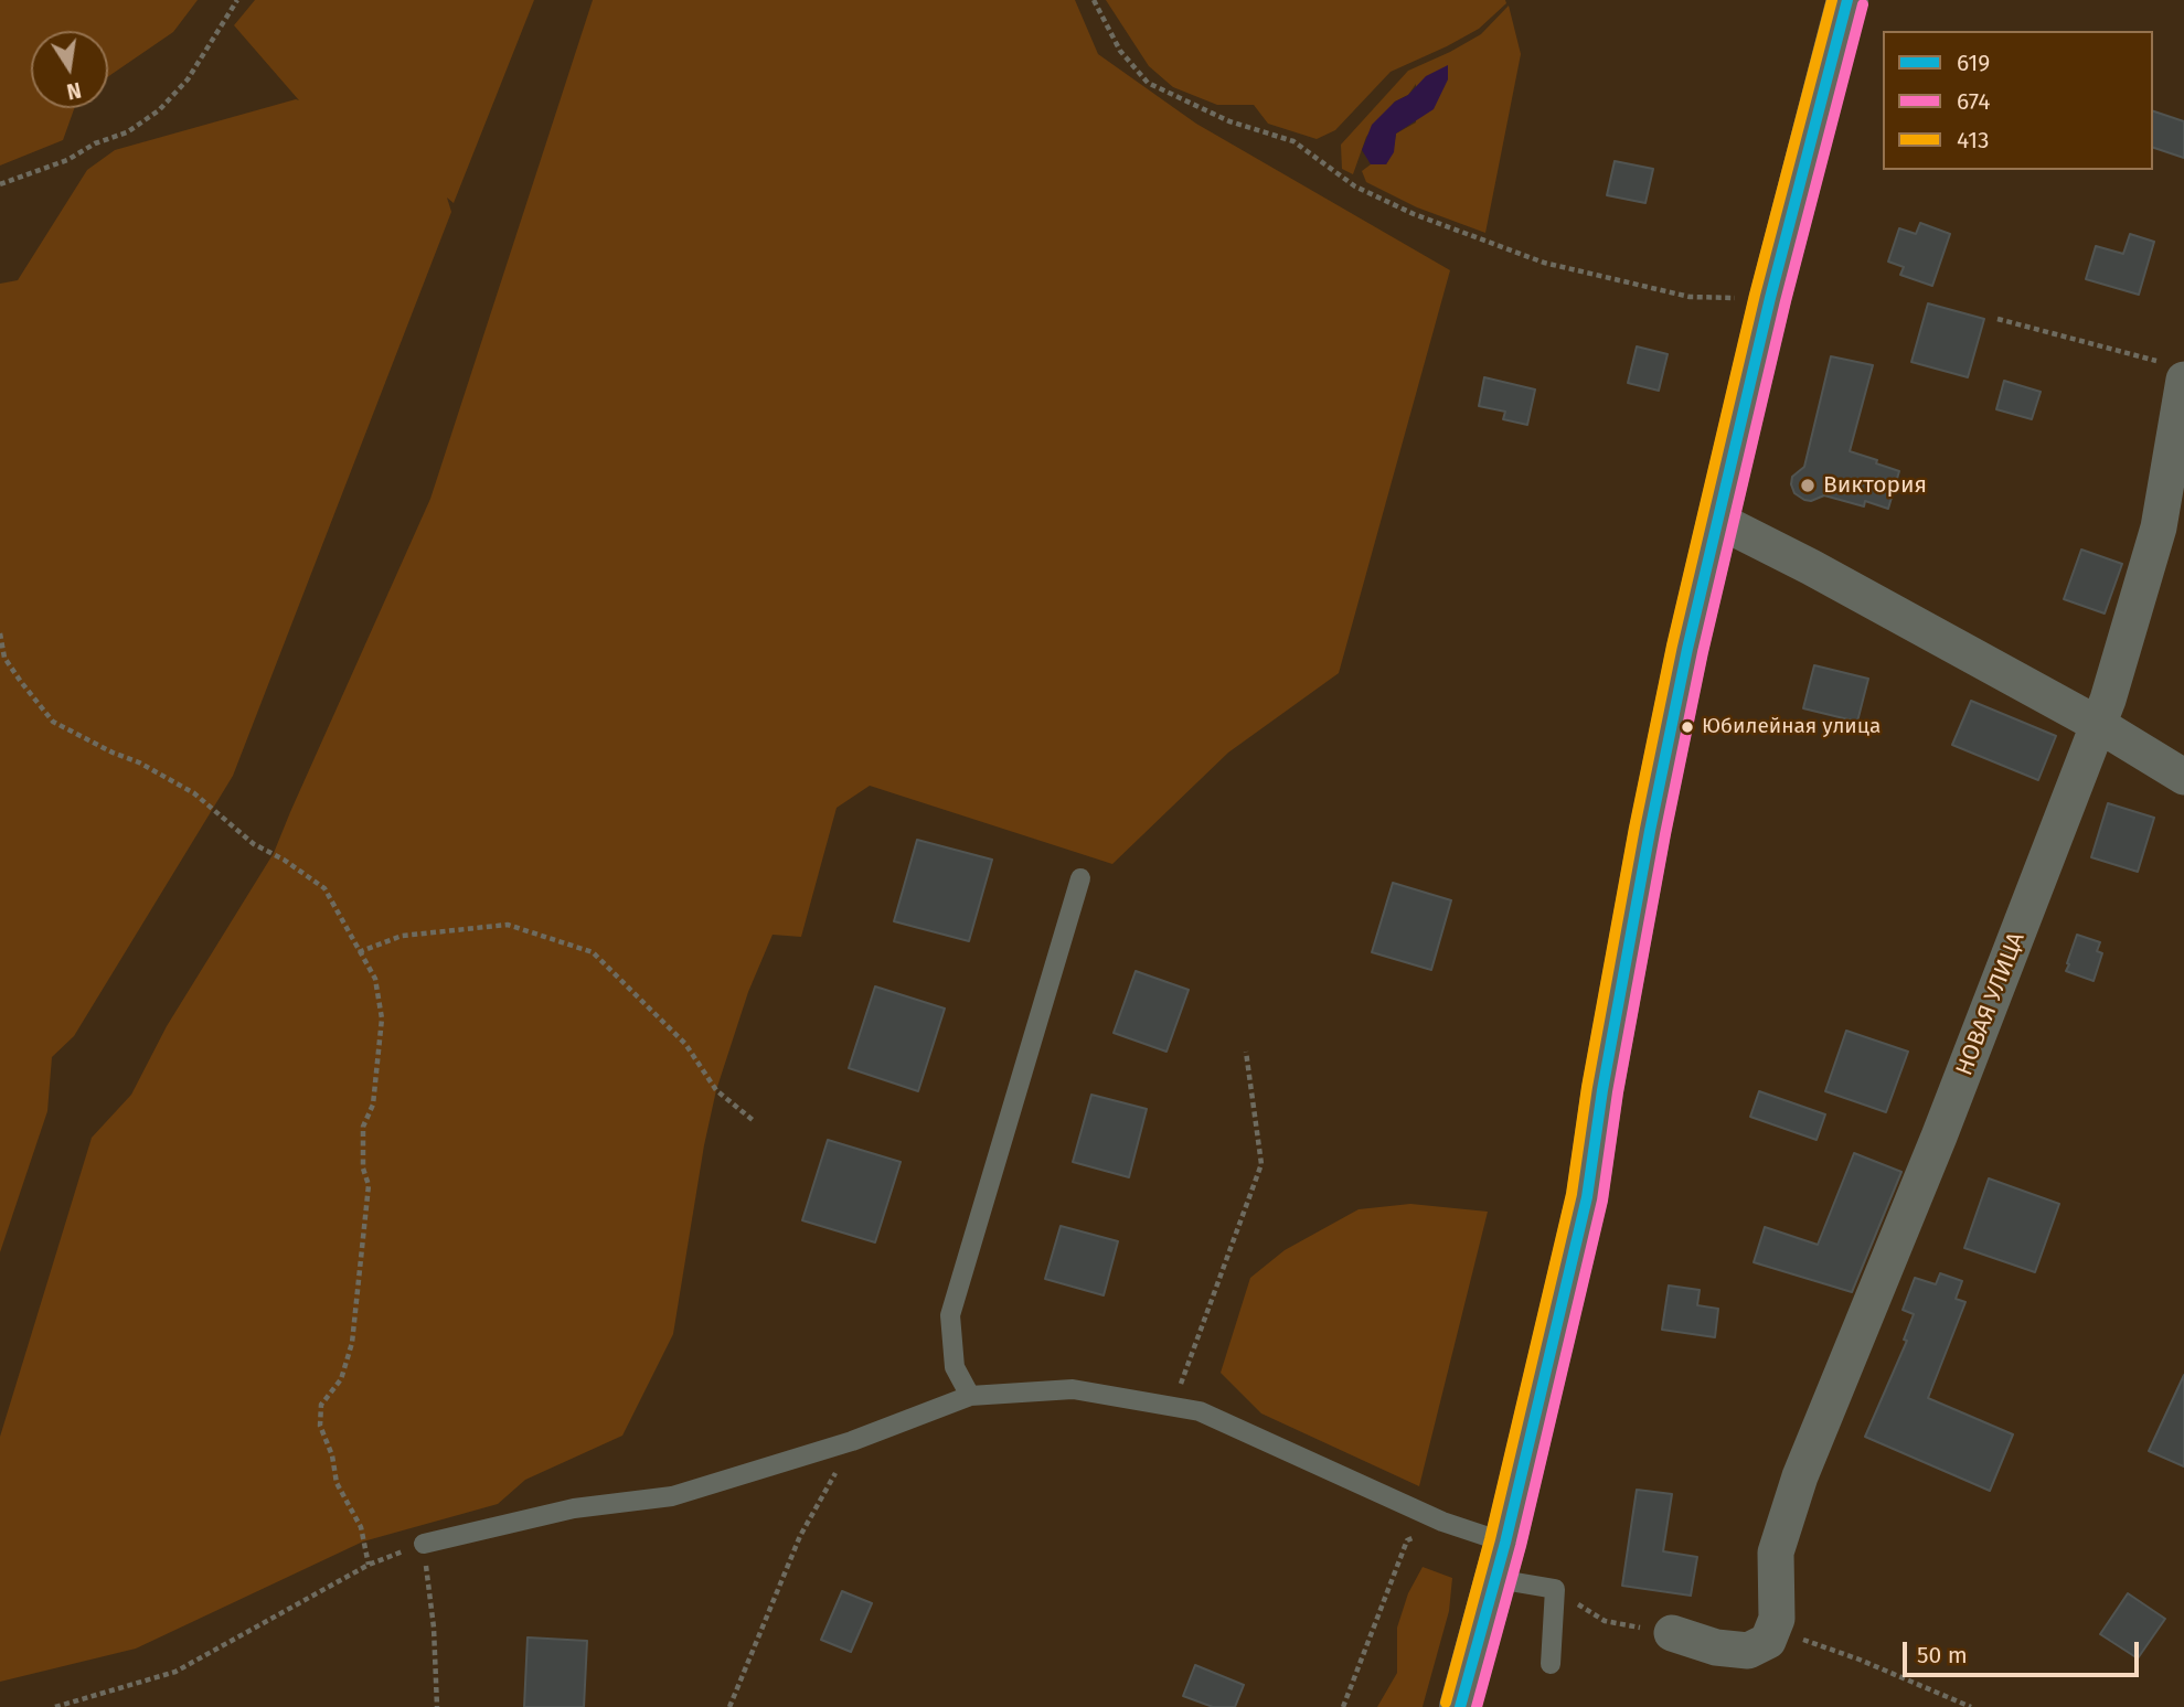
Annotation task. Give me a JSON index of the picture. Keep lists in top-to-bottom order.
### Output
{
  "streets": {
    "street": ["НОВАЯ УЛИЦА"]
  },
  "places": ["Виктория", "Юбилейная улица"],
  "lines": ["transit line 619", "transit line 413", "transit line 674"],
  "legend": ["619", "674", "413"],
  "scale_bar": "50 m",
  "north": "bottom"
}
